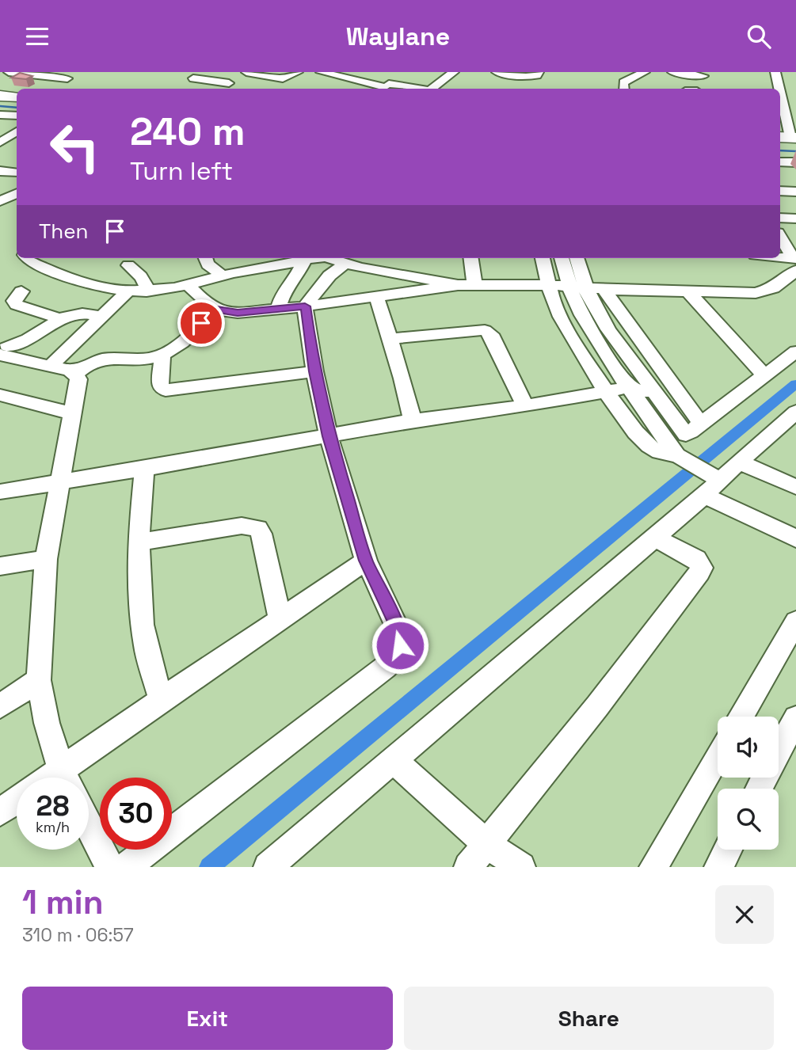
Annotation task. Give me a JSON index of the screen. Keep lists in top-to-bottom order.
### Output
{
  "page": {
    "header": "Waylane",
    "turn": ["240 m", "Turn left"],
    "then": "Then",
    "speed": "28 km/h",
    "limit": "30",
    "heading": ["1 min", "310 m · 06:57"],
    "buttons": ["Exit", "Share"]
  }
}
